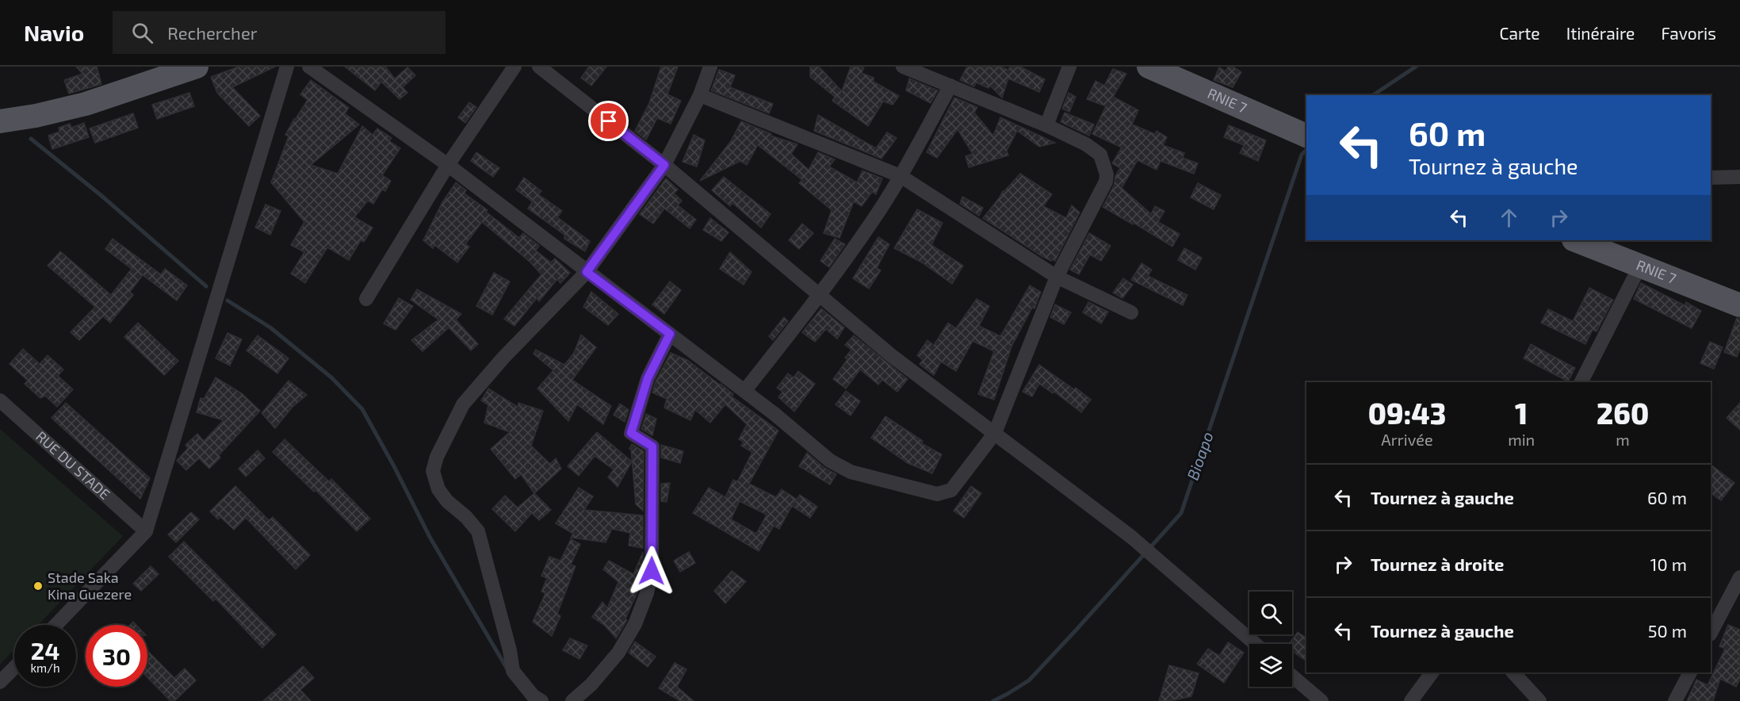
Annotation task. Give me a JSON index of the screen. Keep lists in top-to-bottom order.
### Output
{
  "streets": {
    "main road": ["RNIE 7"],
    "street": ["RUE DU STADE"]
  },
  "water": ["Bioapo"],
  "places": ["Stade Saka Kina Guezere"],
  "page": {
    "header": "Navio",
    "search": "Rechercher",
    "nav": ["Carte", "Itinéraire", "Favoris"],
    "turn": ["60 m", "Tournez à gauche"],
    "eta": [
      "09:43",
      "Arrivée",
      "1",
      "min",
      "260",
      "m"
    ],
    "list": [
      {
        "name": "Tournez à gauche",
        "value": "60 m"
      },
      {
        "name": "Tournez à droite",
        "value": "10 m"
      },
      {
        "name": "Tournez à gauche",
        "value": "50 m"
      }
    ],
    "speed": "24 km/h",
    "limit": "30"
  }
}
